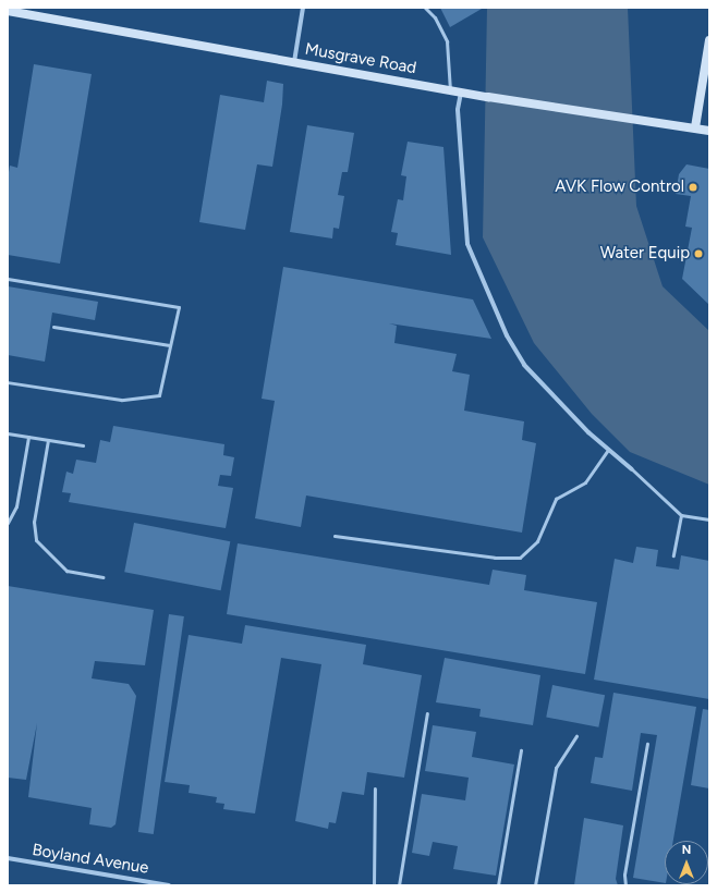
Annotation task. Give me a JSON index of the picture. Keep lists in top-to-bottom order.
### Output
{
  "streets": {
    "street": ["Musgrave Road", "Boyland Avenue"]
  },
  "places": ["AVK Flow Control", "Water Equip"],
  "north": "top"
}
